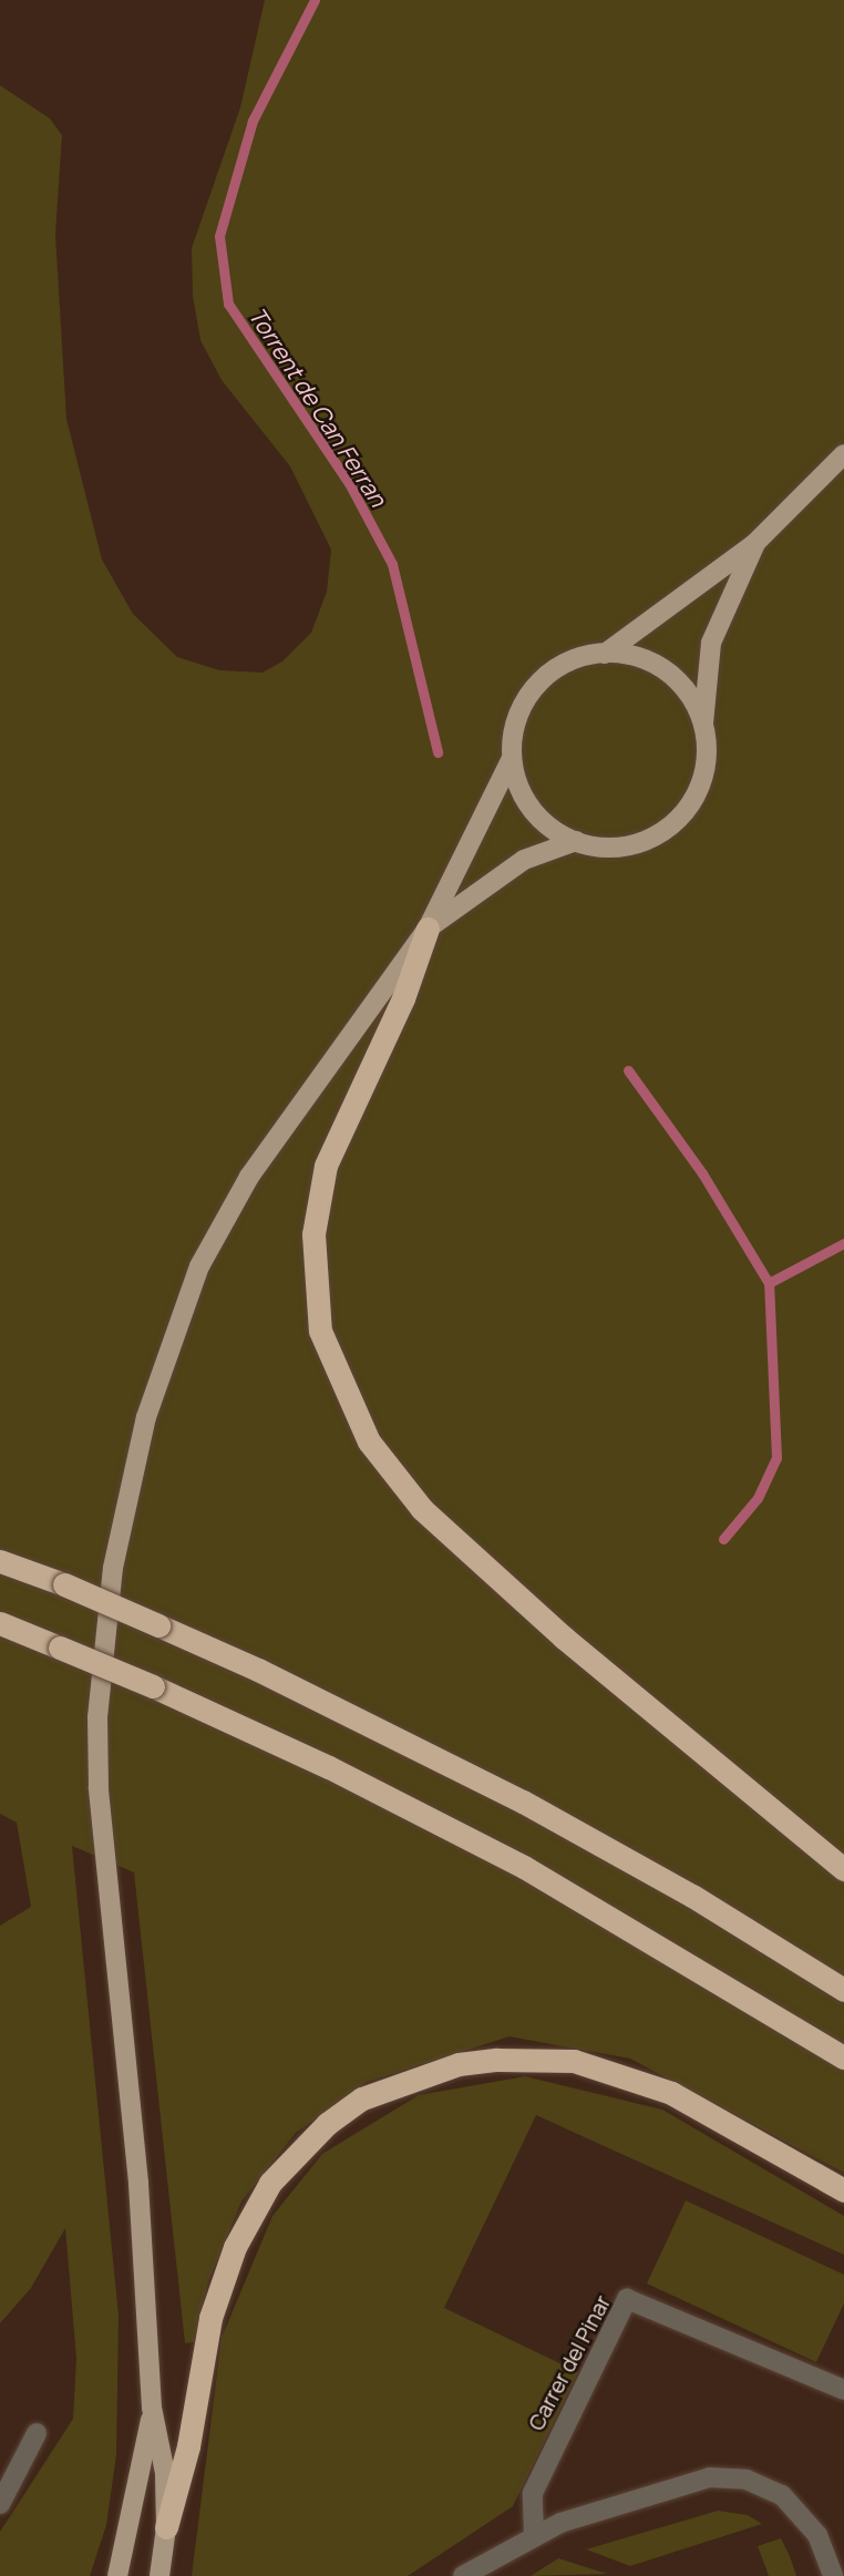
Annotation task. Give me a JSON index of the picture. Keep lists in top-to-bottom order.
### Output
{
  "streets": {
    "street": ["Carrer del Pinar"]
  },
  "water": ["Torrent de Can Ferran"]
}
